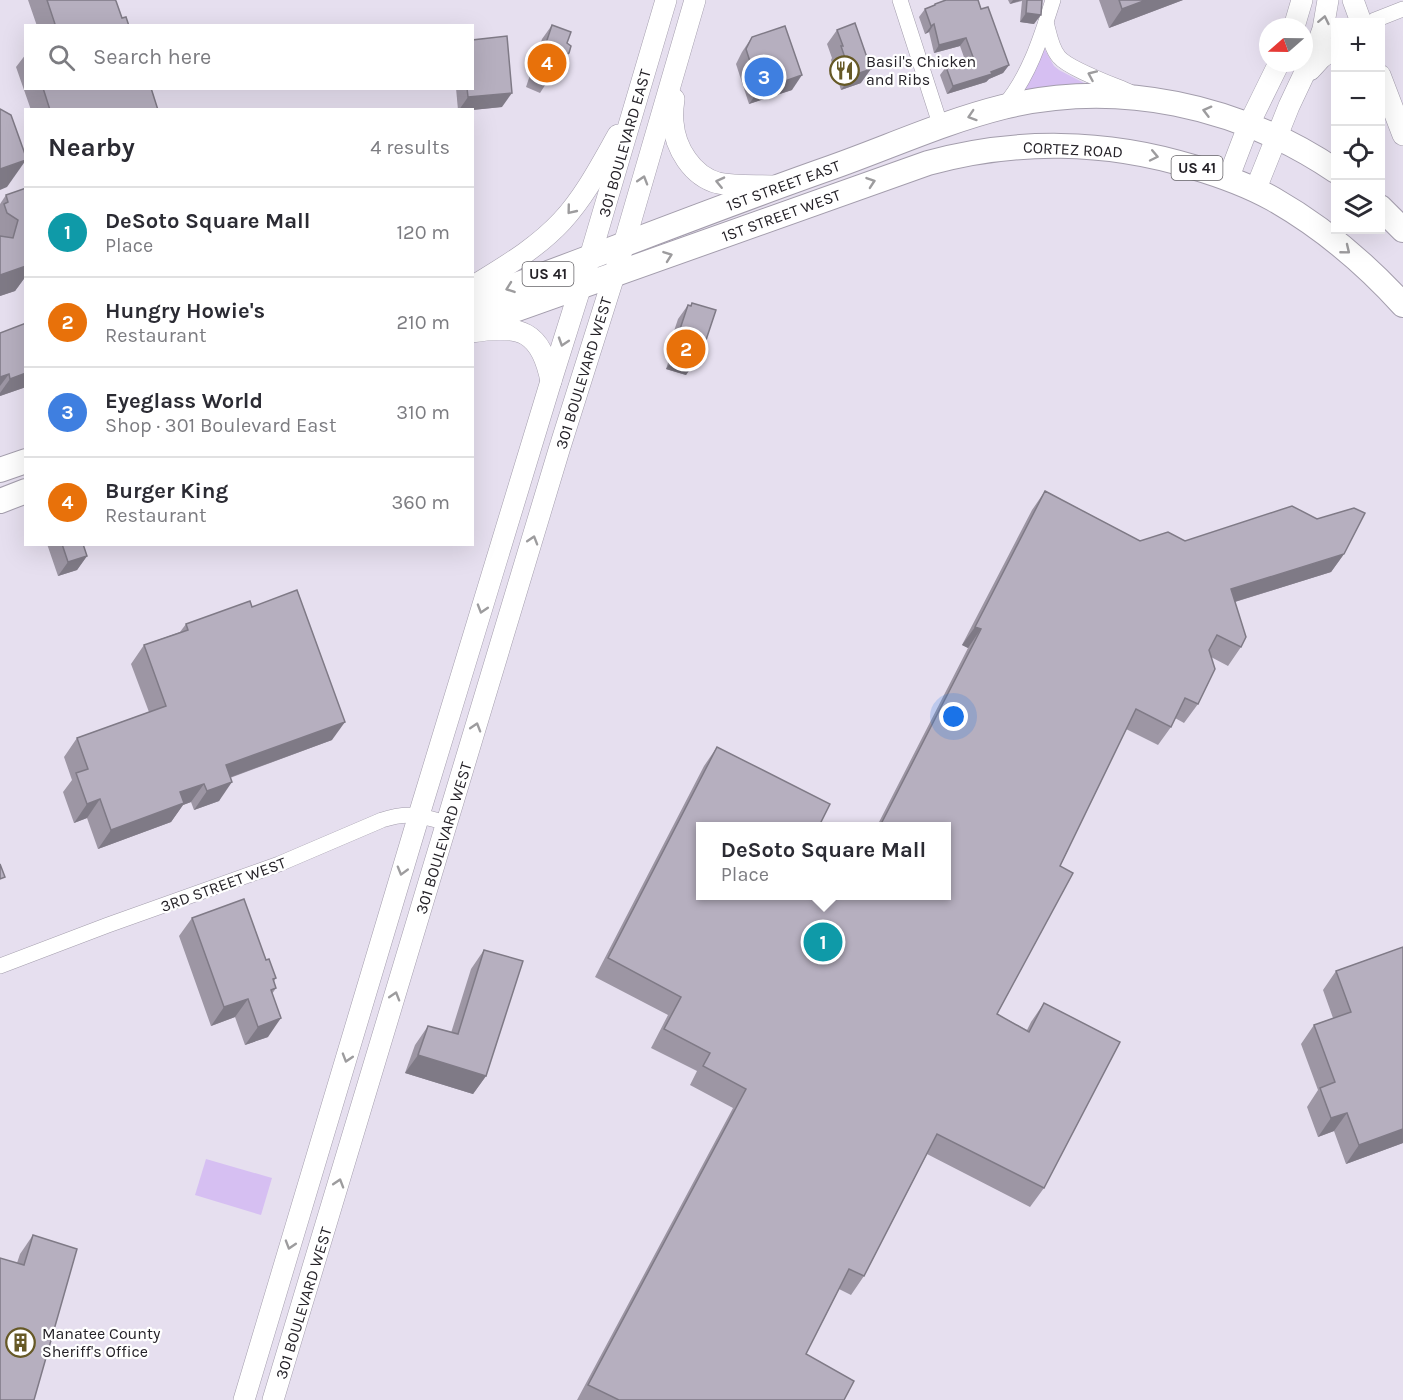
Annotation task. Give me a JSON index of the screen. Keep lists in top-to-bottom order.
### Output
{
  "streets": {
    "main road": [
      "301 BOULEVARD EAST",
      "CORTEZ ROAD",
      "US 41",
      "1ST STREET EAST",
      "1ST STREET WEST",
      "301 BOULEVARD WEST"
    ],
    "street": ["3RD STREET WEST"]
  },
  "crossings": [
    ["301 BOULEVARD EAST", "US 41"],
    ["301 BOULEVARD EAST", "1ST STREET EAST"],
    ["301 BOULEVARD EAST", "1ST STREET WEST"],
    ["301 BOULEVARD EAST", "301 BOULEVARD WEST"],
    ["CORTEZ ROAD", "1ST STREET WEST"],
    ["US 41", "1ST STREET EAST"],
    ["US 41", "1ST STREET WEST"],
    ["US 41", "301 BOULEVARD WEST"],
    ["1ST STREET WEST", "301 BOULEVARD WEST"],
    ["301 BOULEVARD WEST", "3RD STREET WEST"]
  ],
  "one_way": ["1ST STREET WEST"],
  "places": {
    "restaurant": ["Basil's Chicken and Ribs"],
    "building": ["Manatee County Sheriff's Office"]
  },
  "north": "left",
  "page": {
    "map_buttons": ["+", "−"],
    "search": "Search here",
    "pins": [
      "4",
      "3",
      "2",
      "1"
    ],
    "heading": ["Nearby", "4 results"],
    "list": [
      {
        "mark": "1",
        "name": "DeSoto Square Mall",
        "note": "Place",
        "value": "120 m"
      },
      {
        "mark": "2",
        "name": "Hungry Howie's",
        "note": "Restaurant",
        "value": "210 m"
      },
      {
        "mark": "3",
        "name": "Eyeglass World",
        "note": "Shop · 301 Boulevard East",
        "value": "310 m"
      },
      {
        "mark": "4",
        "name": "Burger King",
        "note": "Restaurant",
        "value": "360 m"
      }
    ],
    "popup": ["DeSoto Square Mall", "Place"]
  }
}
